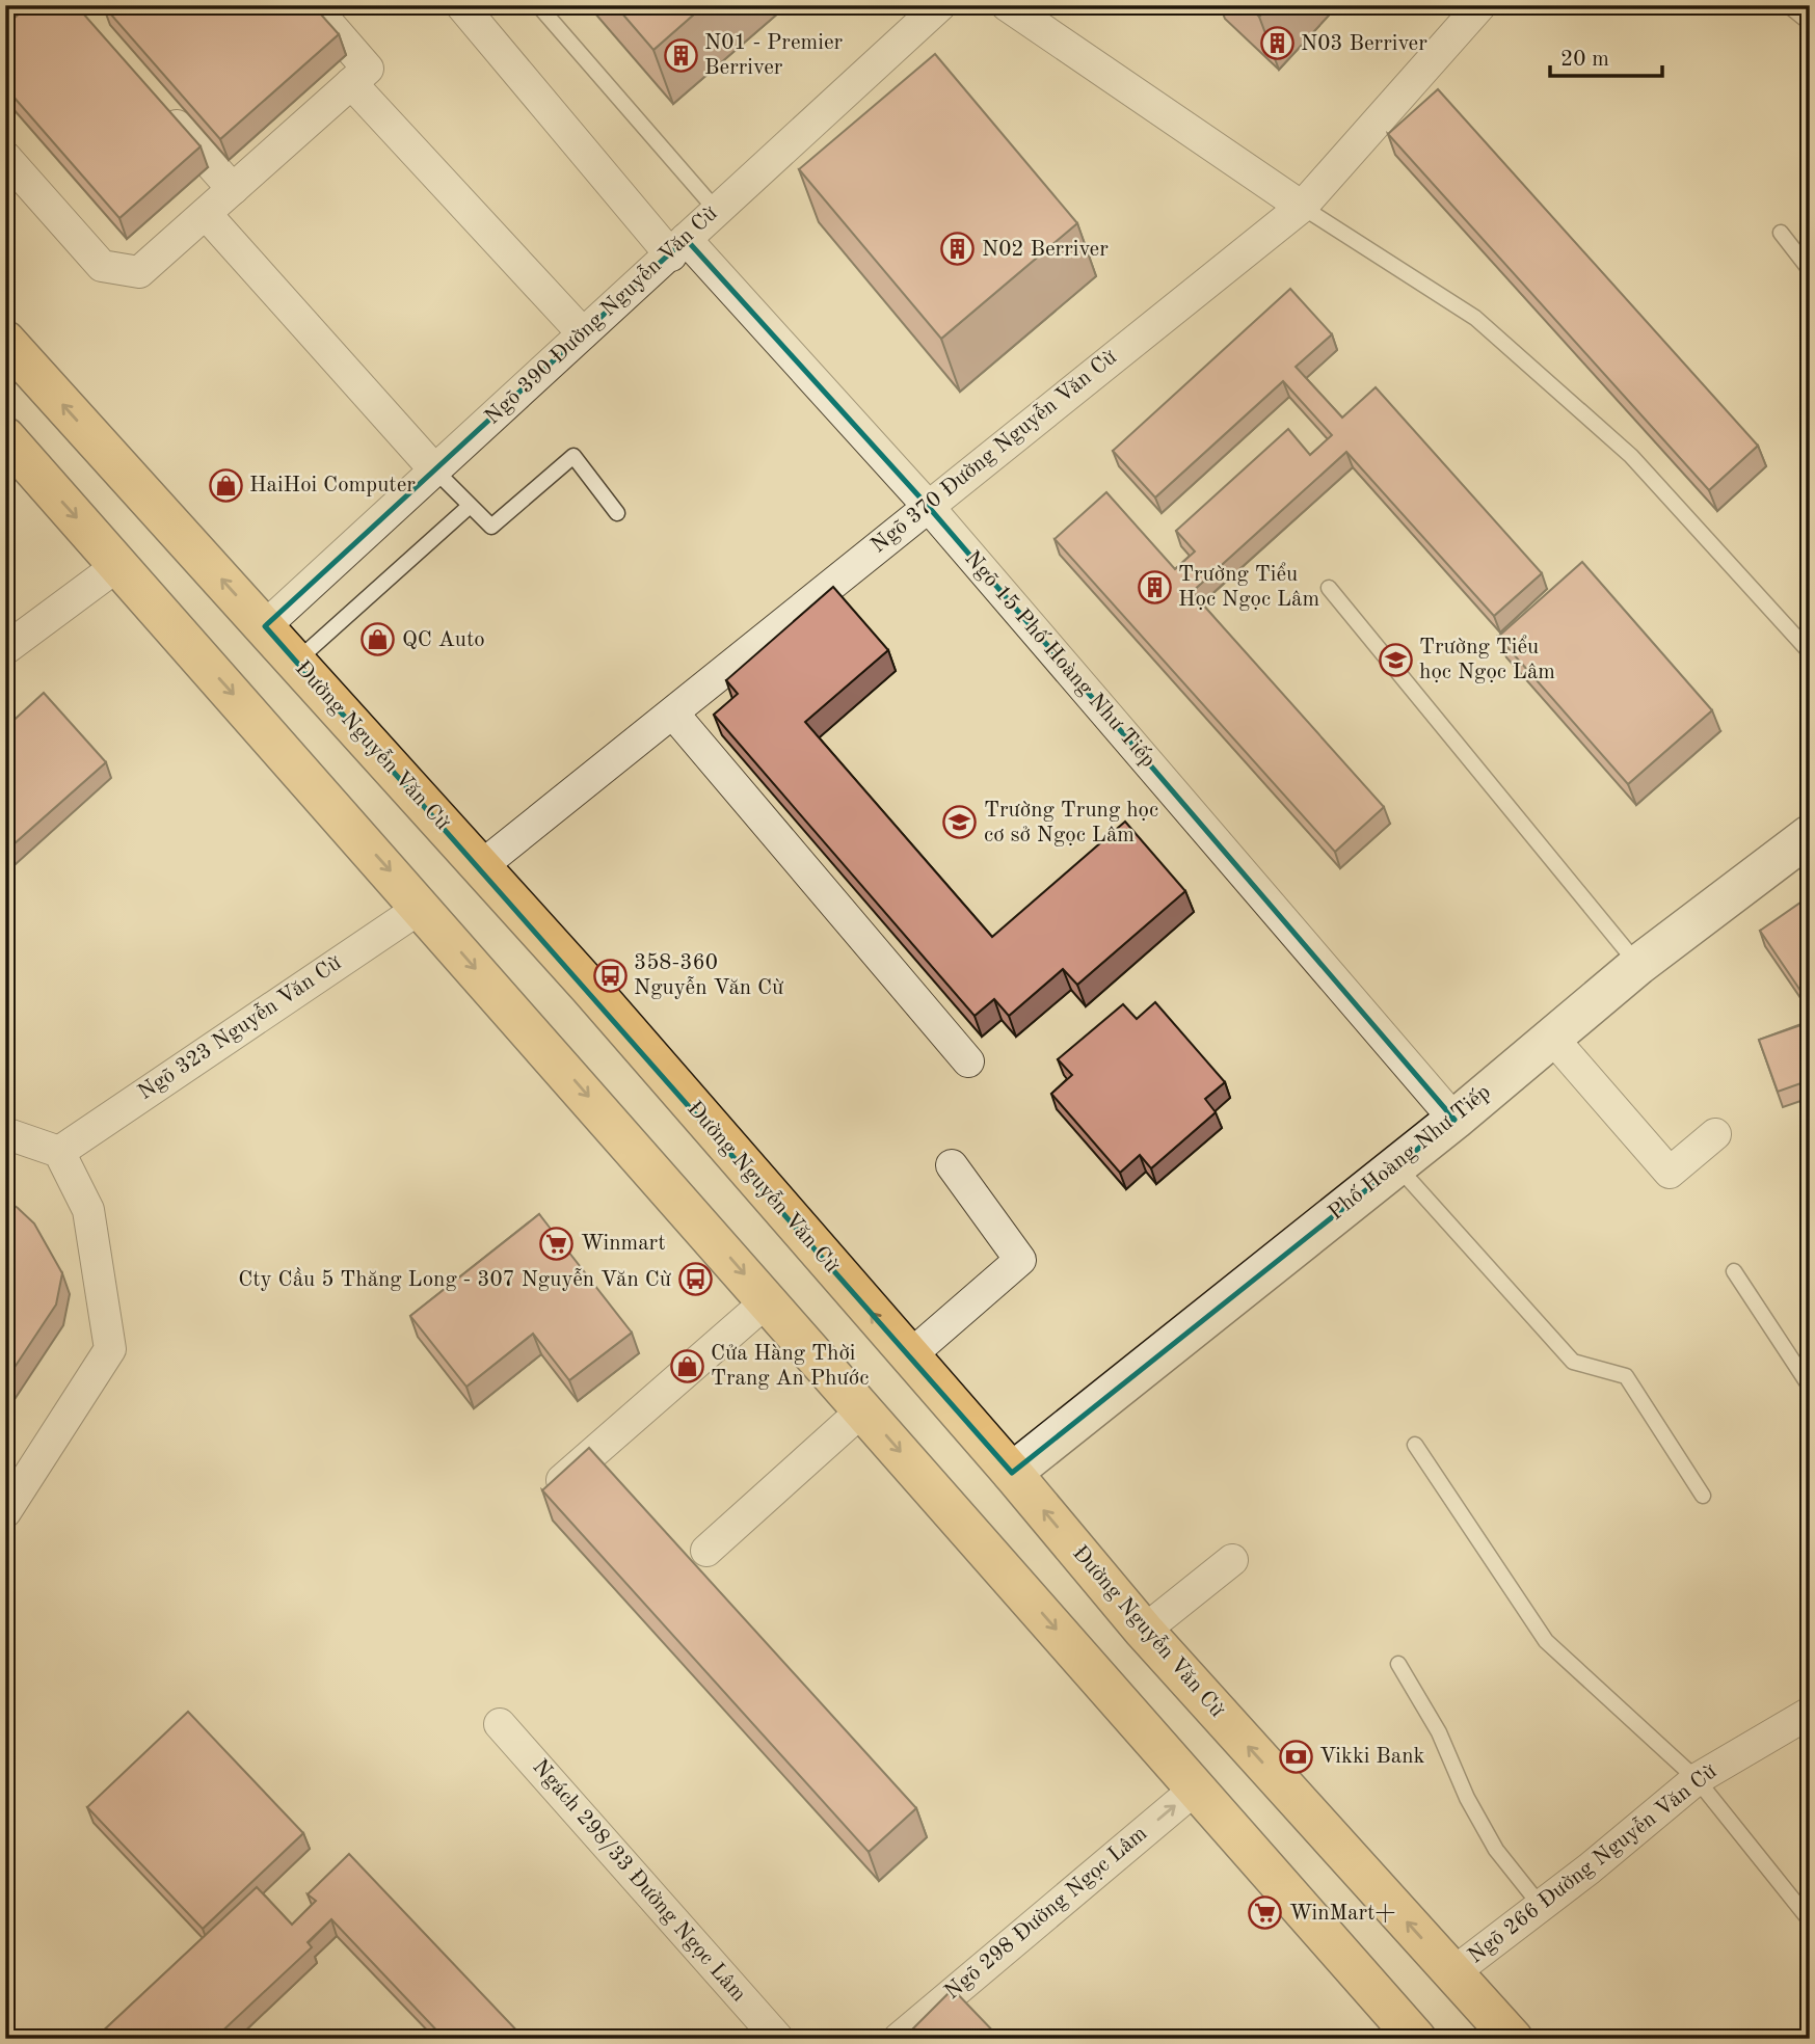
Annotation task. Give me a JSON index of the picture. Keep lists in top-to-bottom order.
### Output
{
  "streets": {
    "main road": ["Đường Nguyễn Văn Cừ"],
    "street": [
      "Ngõ 390 Đường Nguyễn Văn Cừ",
      "Ngõ 370 Đường Nguyễn Văn Cừ",
      "Ngõ 15 Phố Hoàng Như Tiếp",
      "Ngõ 323 Nguyễn Văn Cừ",
      "Phố Hoàng Như Tiếp",
      "Ngõ 266 Đường Nguyễn Văn Cừ",
      "Ngách 298/33 Đường Ngọc Lâm",
      "Ngõ 298 Đường Ngọc Lâm"
    ]
  },
  "crossings": [
    ["Ngõ 390 Đường Nguyễn Văn Cừ", "Ngõ 15 Phố Hoàng Như Tiếp"],
    ["Ngõ 390 Đường Nguyễn Văn Cừ", "Đường Nguyễn Văn Cừ"],
    ["Ngõ 370 Đường Nguyễn Văn Cừ", "Ngõ 15 Phố Hoàng Như Tiếp"],
    ["Ngõ 370 Đường Nguyễn Văn Cừ", "Đường Nguyễn Văn Cừ"],
    ["Ngõ 15 Phố Hoàng Như Tiếp", "Phố Hoàng Như Tiếp"],
    ["Đường Nguyễn Văn Cừ", "Phố Hoàng Như Tiếp"],
    ["Đường Nguyễn Văn Cừ", "Ngõ 266 Đường Nguyễn Văn Cừ"]
  ],
  "one_way": ["Ngõ 298 Đường Ngọc Lâm"],
  "places": {
    "building": [
      "N03 Berriver",
      "N01 - Premier Berriver",
      "N02 Berriver",
      "Trường Tiểu Học Ngọc Lâm"
    ],
    "shop": ["HaiHoi Computer", "QC Auto", "Cửa Hàng Thời Trang An Phước"],
    "school or university": ["Trường Tiểu học Ngọc Lâm", "Trường Trung học cơ sở Ngọc Lâm"],
    "bus stop": ["358-360 Nguyễn Văn Cừ", "Cty Cầu 5 Thăng Long - 307 Nguyễn Văn Cừ"],
    "supermarket": ["Winmart", "WinMart+"],
    "bank": ["Vikki Bank"]
  },
  "scale_bar": "20 m"
}
